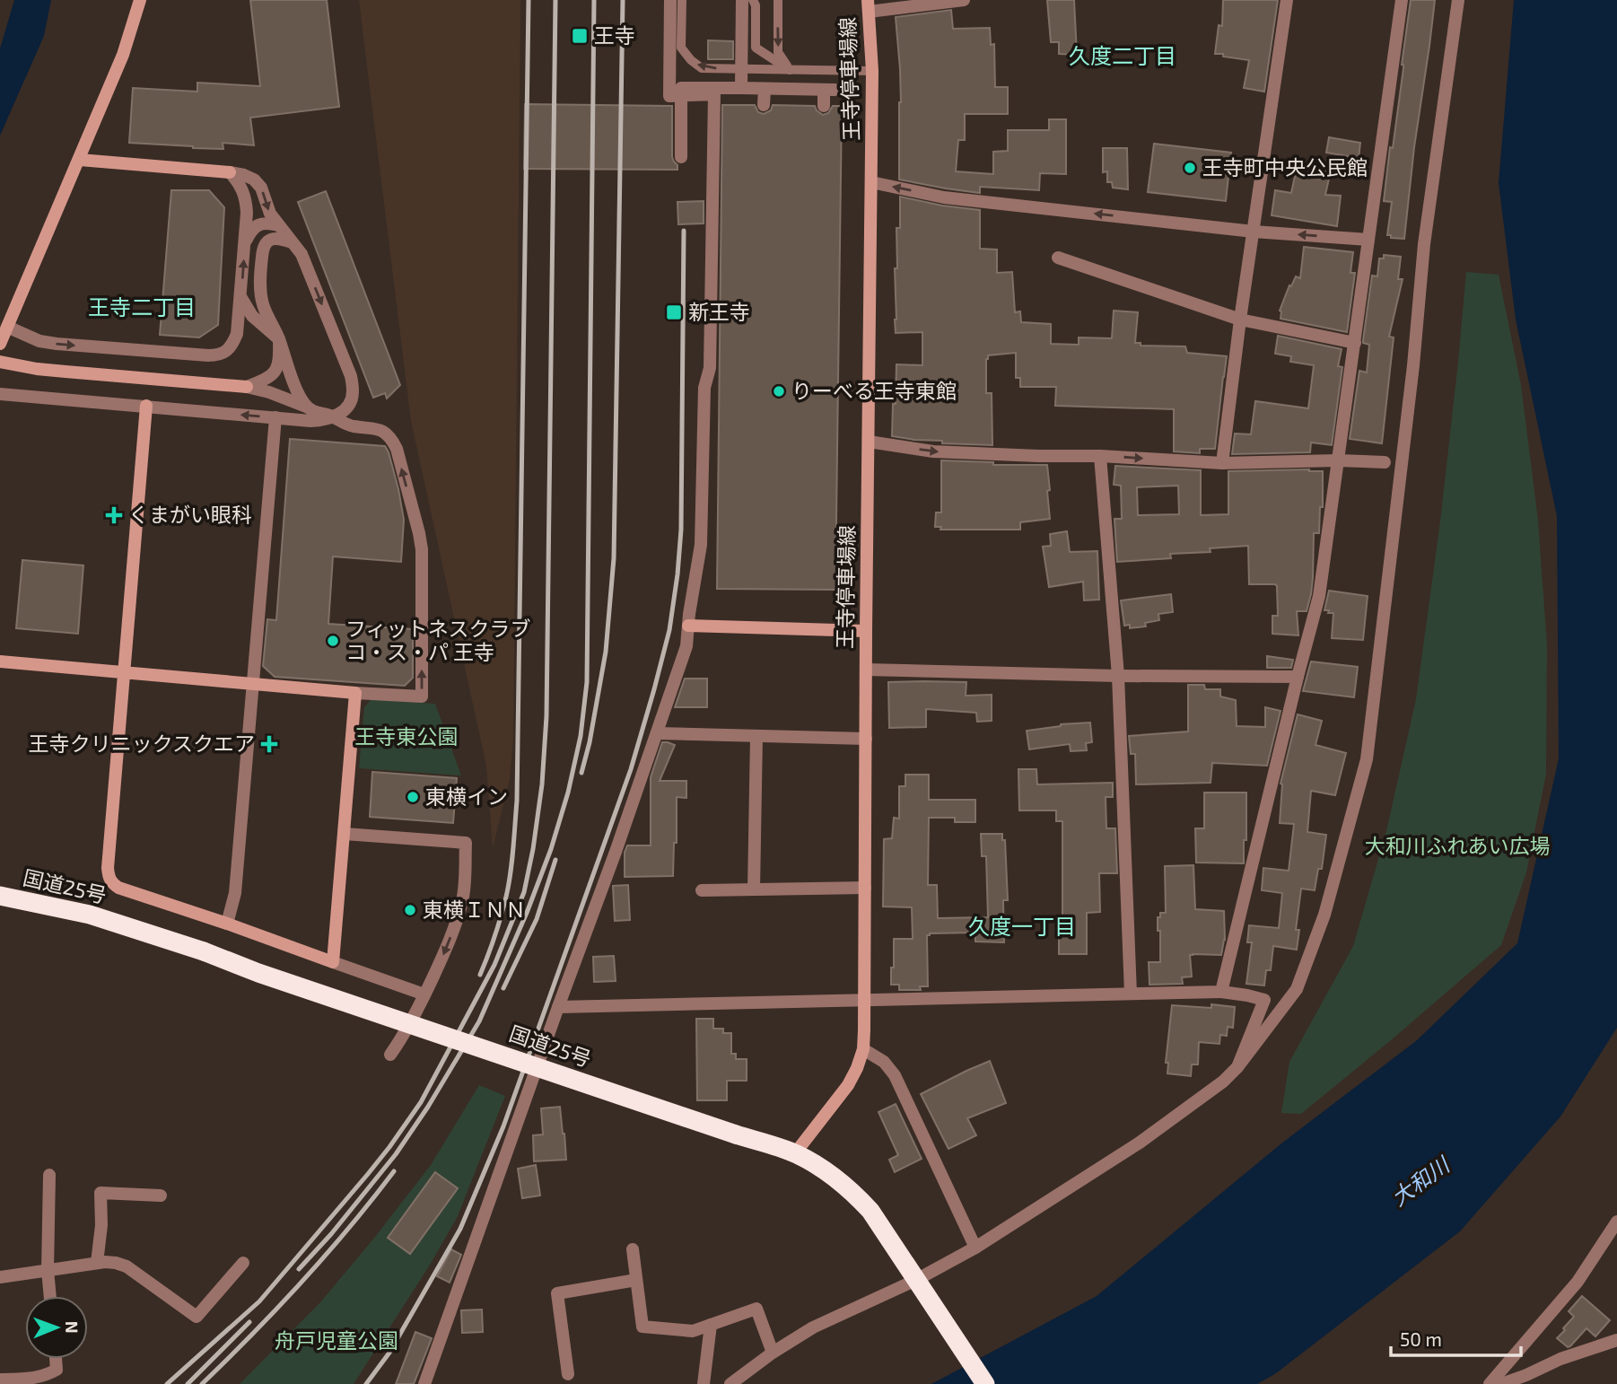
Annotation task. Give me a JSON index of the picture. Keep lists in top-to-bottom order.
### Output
{
  "streets": {
    "highway": ["国道25号"],
    "street": ["王寺停車場線"]
  },
  "crossings": [
    ["王寺停車場線", "国道25号"]
  ],
  "districts": ["久度二丁目", "王寺二丁目", "久度一丁目"],
  "water": ["大和川"],
  "parks": ["王寺東公園", "大和川ふれあい広場", "舟戸児童公園"],
  "places": {
    "transit": ["王寺", "新王寺"],
    "other": [
      "王寺町中央公民館",
      "りーべる王寺東館",
      "フィットネスクラブ コ・ス・パ 王寺",
      "東横イン",
      "東横ＩＮＮ"
    ],
    "health": ["くまがい眼科", "王寺クリニックスクエア"]
  },
  "scale_bar": "50 m",
  "north": "right"
}
